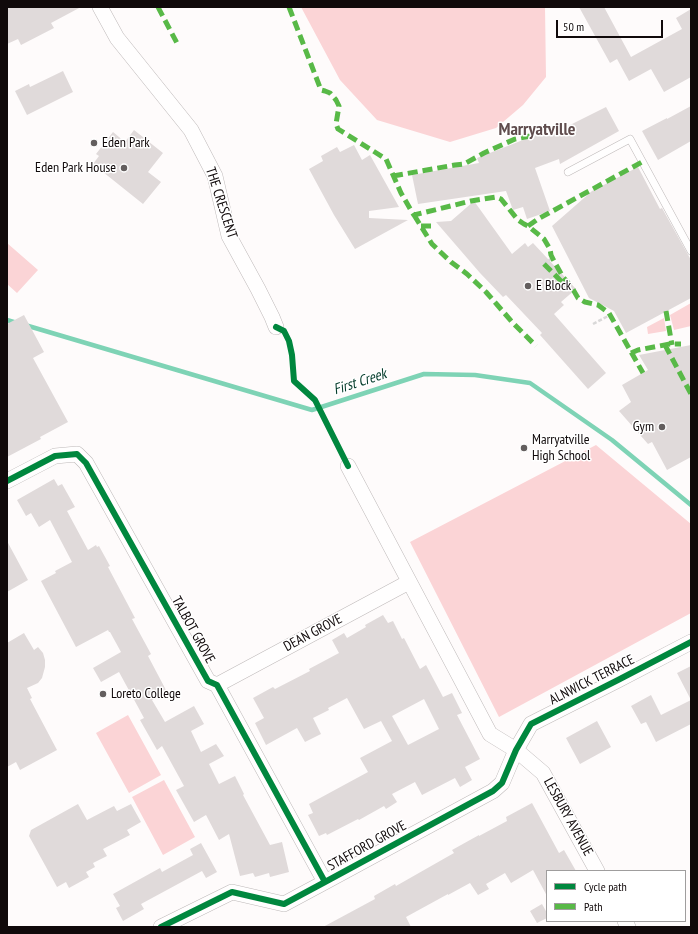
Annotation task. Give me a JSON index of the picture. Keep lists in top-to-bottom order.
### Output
{
  "streets": {
    "street": [
      "THE CRESCENT",
      "TALBOT GROVE",
      "DEAN GROVE",
      "ALNWICK TERRACE",
      "LESBURY AVENUE",
      "STAFFORD GROVE"
    ]
  },
  "crossings": [
    ["TALBOT GROVE", "DEAN GROVE"],
    ["TALBOT GROVE", "STAFFORD GROVE"],
    ["ALNWICK TERRACE", "LESBURY AVENUE"],
    ["ALNWICK TERRACE", "STAFFORD GROVE"],
    ["LESBURY AVENUE", "STAFFORD GROVE"]
  ],
  "districts": ["Marryatville"],
  "water": ["First Creek"],
  "places": [
    "Eden Park",
    "Eden Park House",
    "E Block",
    "Gym",
    "Marryatville High School",
    "Loreto College"
  ],
  "legend": ["Cycle path", "Path"],
  "scale_bar": "50 m"
}
